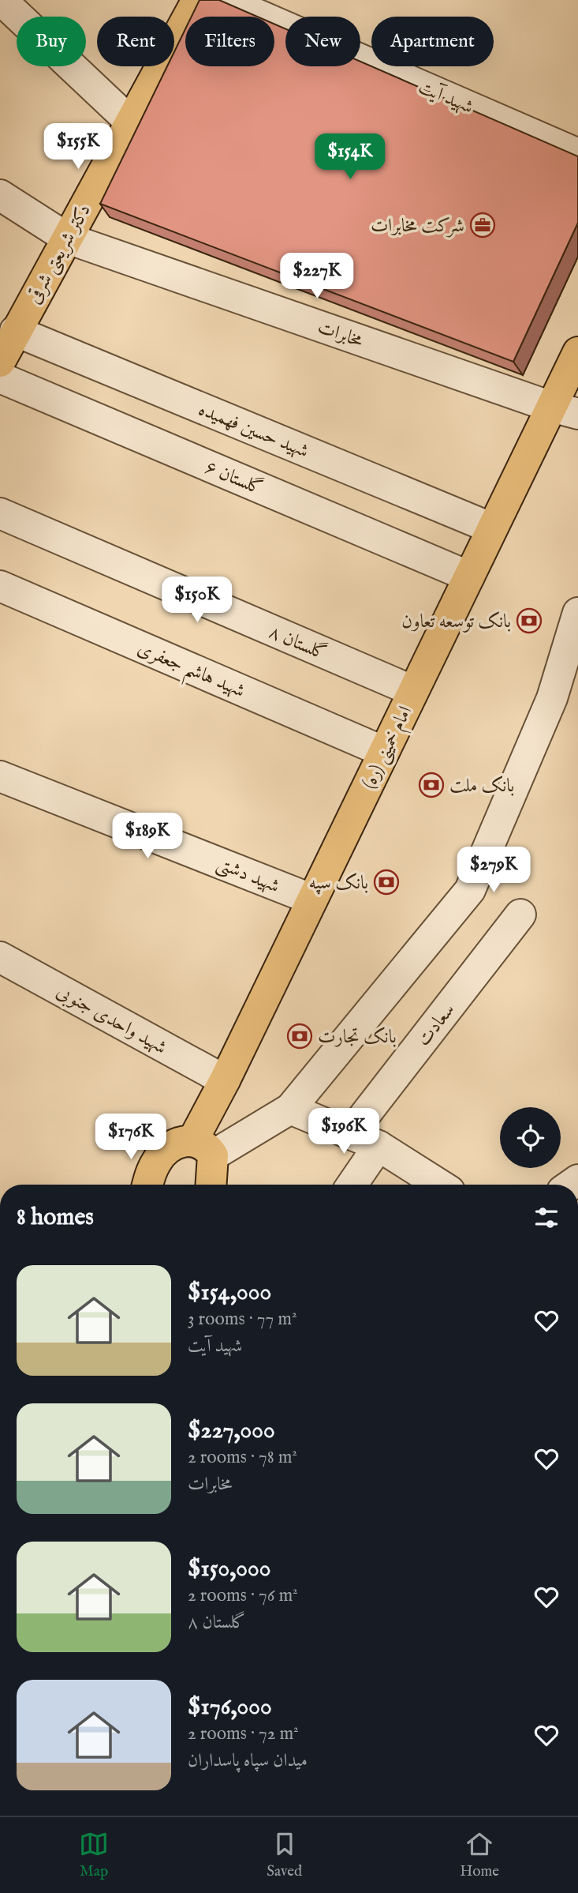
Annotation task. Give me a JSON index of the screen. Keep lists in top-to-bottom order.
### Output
{
  "streets": {
    "main road": ["دکتر شریعتی شرقی", "امام خمینی (ره)"],
    "street": [
      "شهید آیت",
      "مخابرات",
      "شهيد حسین فهمیده",
      "گلستان ۶",
      "گلستان ۸",
      "شهيد هاشم جعفری",
      "شهید دشتی",
      "شهید واحدی جنوبی",
      "سعادت"
    ]
  },
  "crossings": [
    ["دکتر شریعتی شرقی", "مخابرات"],
    ["دکتر شریعتی شرقی", "شهيد حسین فهمیده"],
    ["مخابرات", "امام خمینی (ره)"],
    ["شهيد حسین فهمیده", "امام خمینی (ره)"],
    ["گلستان ۶", "امام خمینی (ره)"],
    ["گلستان ۸", "امام خمینی (ره)"],
    ["شهيد هاشم جعفری", "امام خمینی (ره)"],
    ["امام خمینی (ره)", "شهید دشتی"],
    ["امام خمینی (ره)", "شهید واحدی جنوبی"]
  ],
  "places": {
    "office": ["شرکت مخابرات"],
    "bank": [
      "بانک توسعه تعاون",
      "بانک ملت",
      "بانک سپه",
      "بانک تجارت"
    ]
  },
  "page": {
    "chip": [
      "Buy",
      "Rent",
      "Filters",
      "New",
      "Apartment"
    ],
    "price": [
      "$155K",
      "$154K",
      "$227K",
      "$150K",
      "$189K",
      "$279K",
      "$196K",
      "$176K"
    ],
    "heading": "8 homes",
    "list": [
      {
        "name": "$154,000",
        "note": "3 rooms · 77 m² · شهید آیت"
      },
      {
        "name": "$227,000",
        "note": "2 rooms · 78 m² · مخابرات"
      },
      {
        "name": "$150,000",
        "note": "2 rooms · 76 m² · گلستان ۸"
      },
      {
        "name": "$176,000",
        "note": "2 rooms · 72 m² · میدان سپاه پاسداران"
      }
    ],
    "tabs": ["Map", "Saved", "Home"]
  }
}
